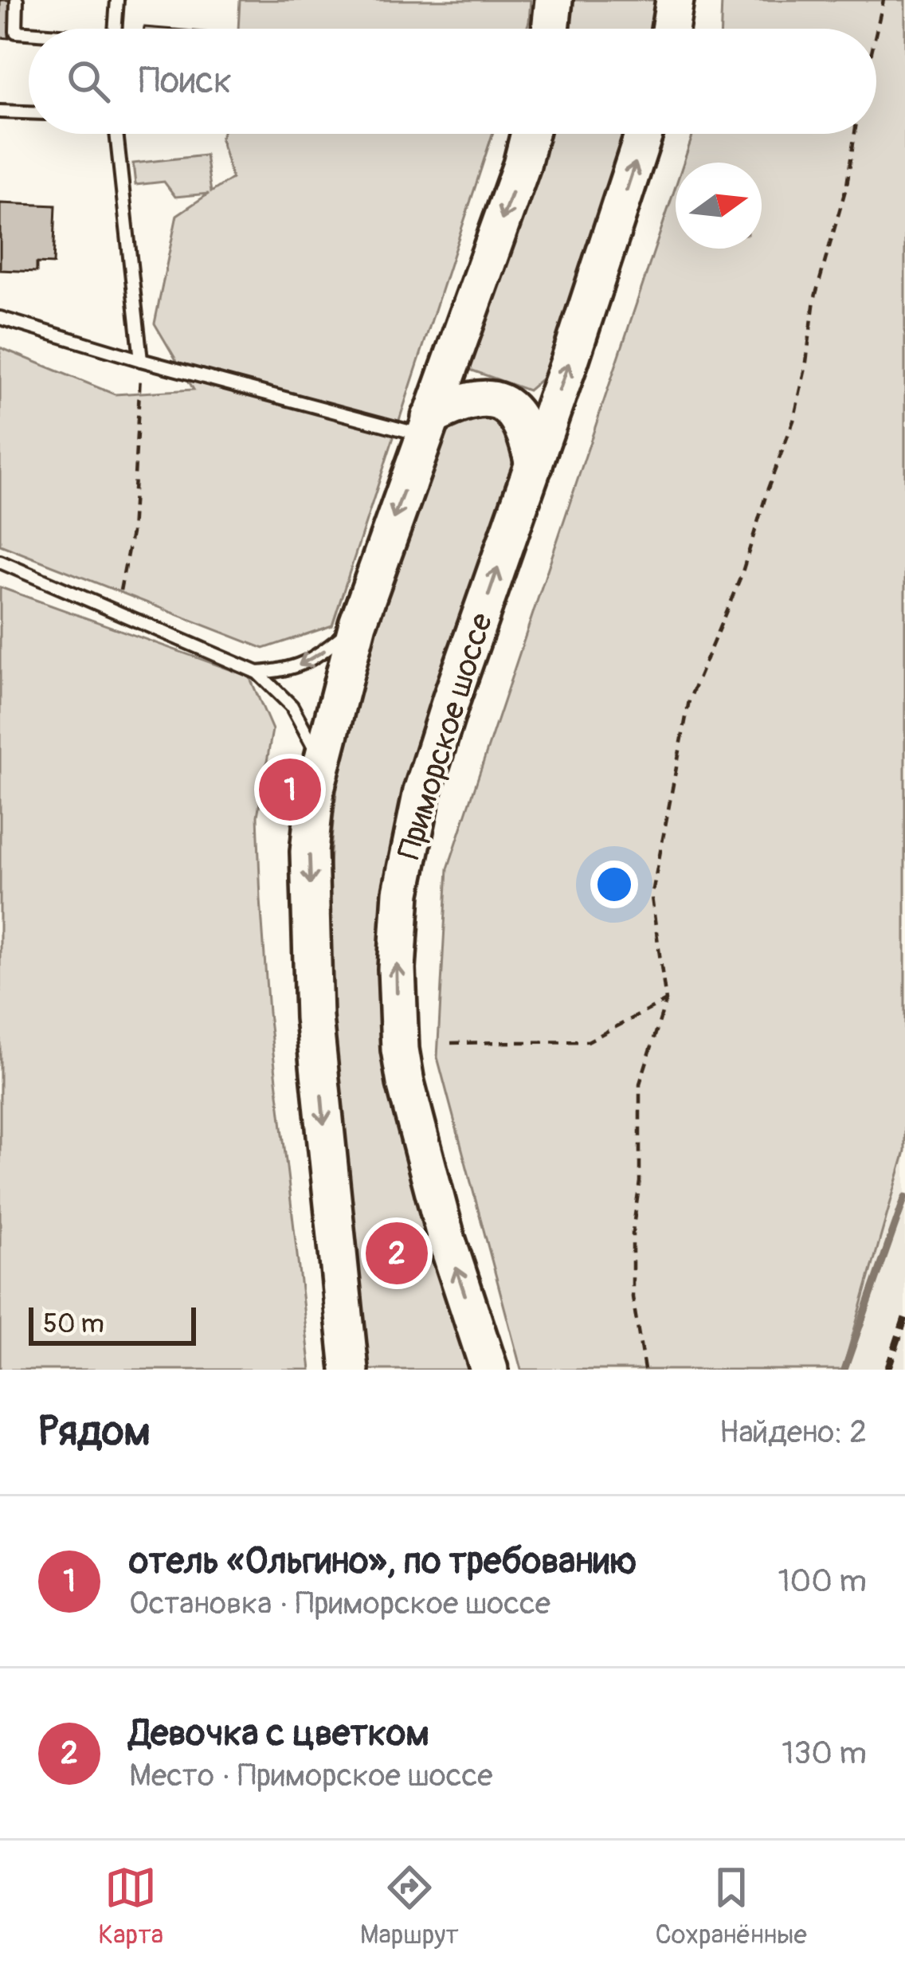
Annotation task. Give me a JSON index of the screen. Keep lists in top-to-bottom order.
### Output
{
  "streets": {
    "main road": ["Приморское шоссе"]
  },
  "scale_bar": "50 m",
  "north": "right",
  "page": {
    "search": "Поиск",
    "pins": ["1", "2"],
    "scale": "50 m",
    "heading": ["Рядом", "Найдено: 2"],
    "list": [
      {
        "mark": "1",
        "name": "отель «Ольгино», по требованию",
        "note": "Остановка · Приморское шоссе",
        "value": "100 m"
      },
      {
        "mark": "2",
        "name": "Девочка с цветком",
        "note": "Место · Приморское шоссе",
        "value": "130 m"
      }
    ],
    "nav": ["Карта", "Маршрут", "Сохранённые"]
  }
}
